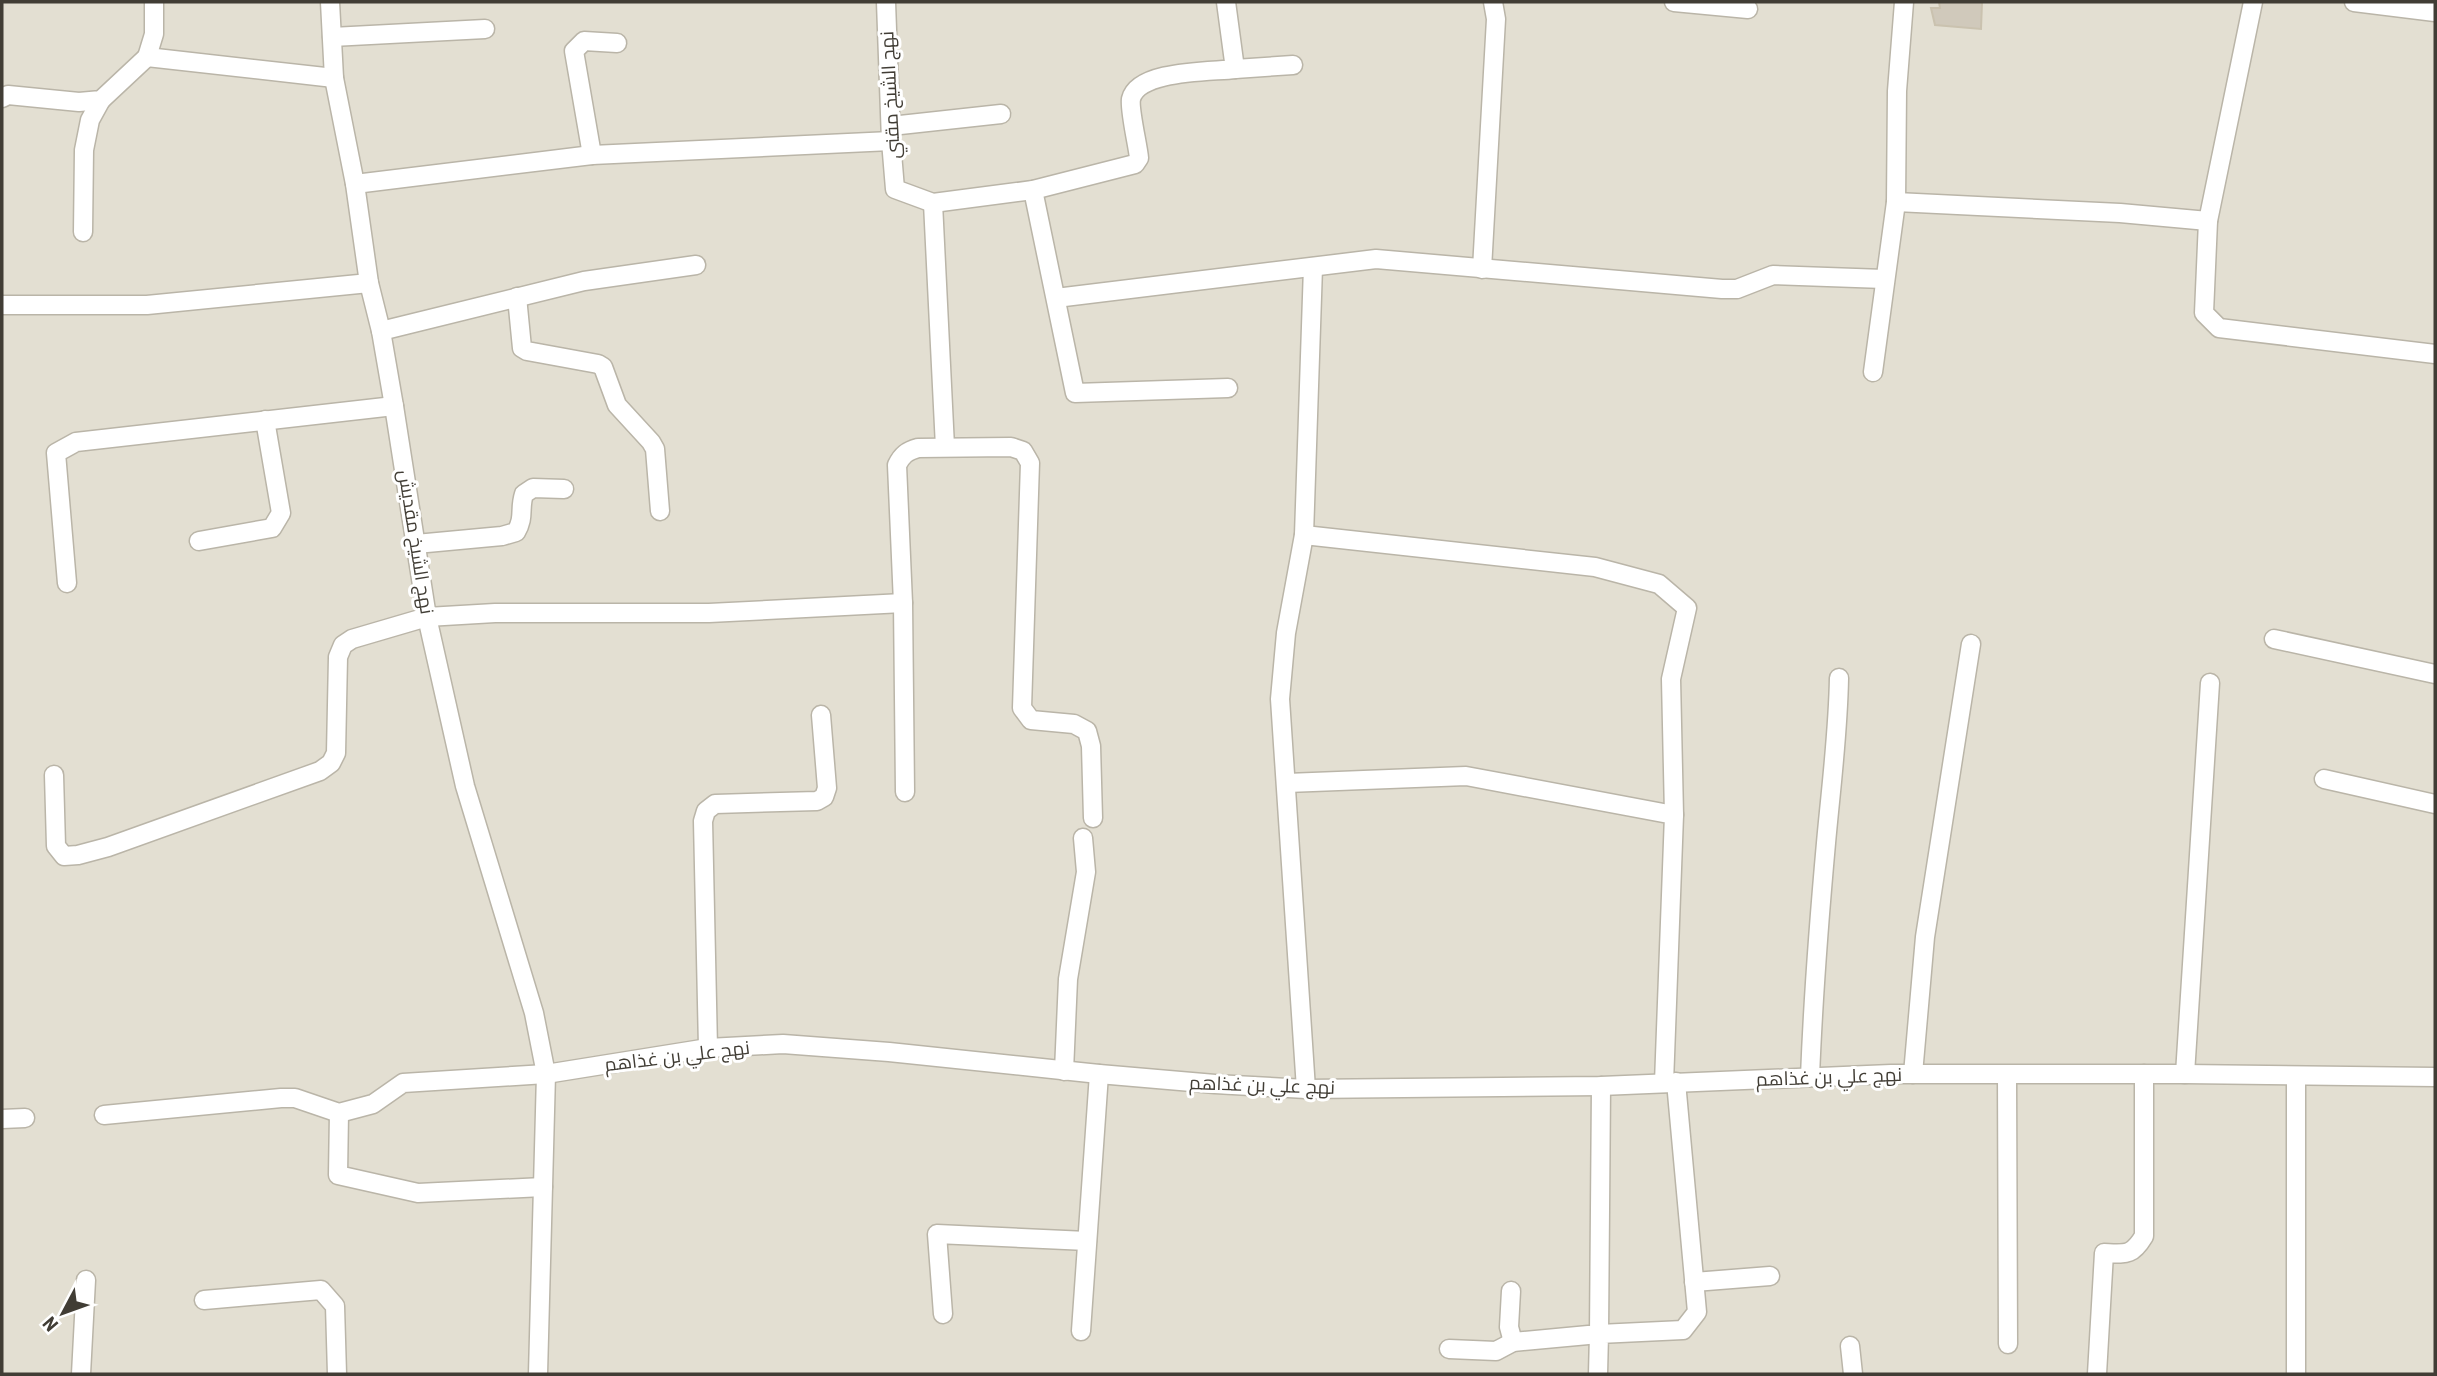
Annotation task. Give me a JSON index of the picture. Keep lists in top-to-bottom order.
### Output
{
  "streets": {
    "street": ["نهج الشيخ مقني", "نهج الشيخ مقديش", "نهج علي بن غذاهم"]
  },
  "crossings": [
    ["نهج الشيخ مقديش", "نهج علي بن غذاهم"]
  ],
  "north": "bottom left"
}
